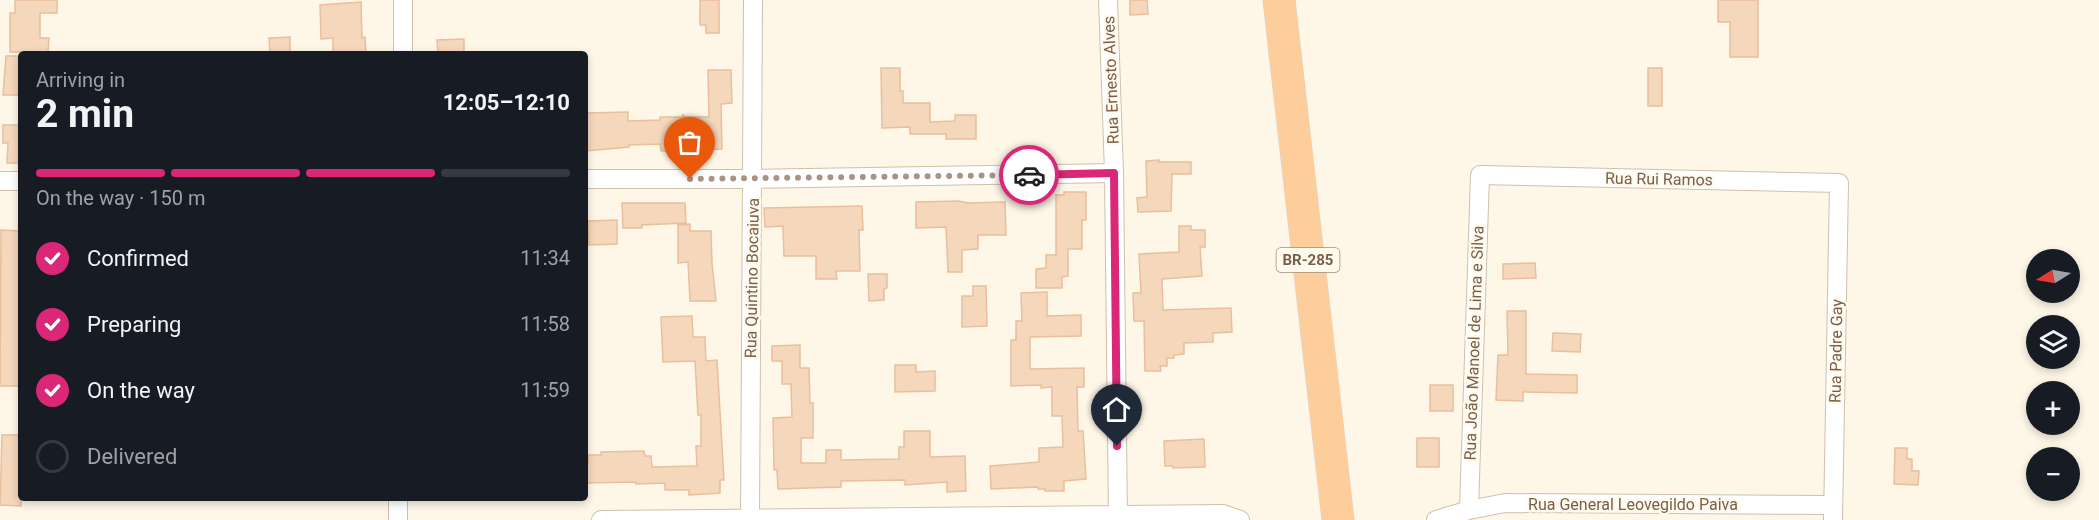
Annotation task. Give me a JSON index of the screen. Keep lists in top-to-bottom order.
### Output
{
  "streets": {
    "highway": ["BR-285"],
    "street": [
      "Rua Ernesto Alves",
      "Rua Rui Ramos",
      "Rua Quintino Bocaiuva",
      "Rua João Manoel de Lima e Silva",
      "Rua Padre Gay",
      "Rua General Leovegildo Paiva"
    ]
  },
  "crossings": [
    ["Rua Rui Ramos", "Rua João Manoel de Lima e Silva"],
    ["Rua Rui Ramos", "Rua Padre Gay"],
    ["Rua João Manoel de Lima e Silva", "Rua General Leovegildo Paiva"],
    ["Rua Padre Gay", "Rua General Leovegildo Paiva"]
  ],
  "north": "left",
  "page": {
    "heading": ["2 min", "Arriving in", "12:05–12:10"],
    "bar": "On the way · 150 m",
    "list": [
      ["Confirmed", "11:34"],
      ["Preparing", "11:58"],
      ["On the way", "11:59"],
      "Delivered"
    ],
    "map_buttons": ["+", "−"]
  }
}
